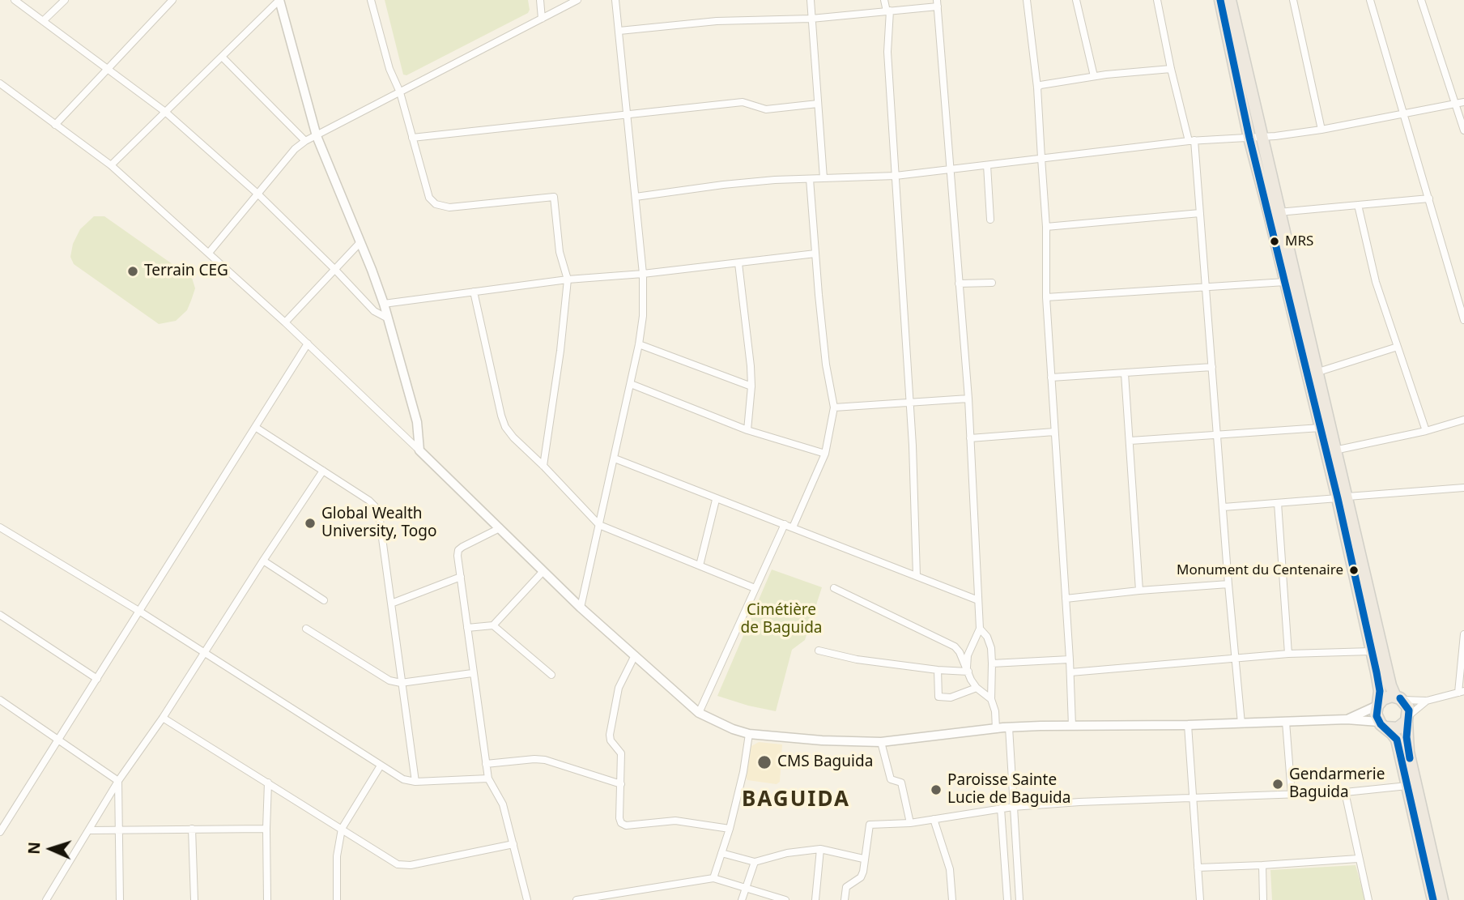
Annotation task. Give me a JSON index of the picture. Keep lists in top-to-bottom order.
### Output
{
  "districts": ["BAGUIDA"],
  "parks": ["Cimétière de Baguida"],
  "places": [
    "MRS",
    "Terrain CEG",
    "Global Wealth University, Togo",
    "Monument du Centenaire",
    "CMS Baguida",
    "Gendarmerie Baguida",
    "Paroisse Sainte Lucie de Baguida"
  ],
  "north": "left"
}
